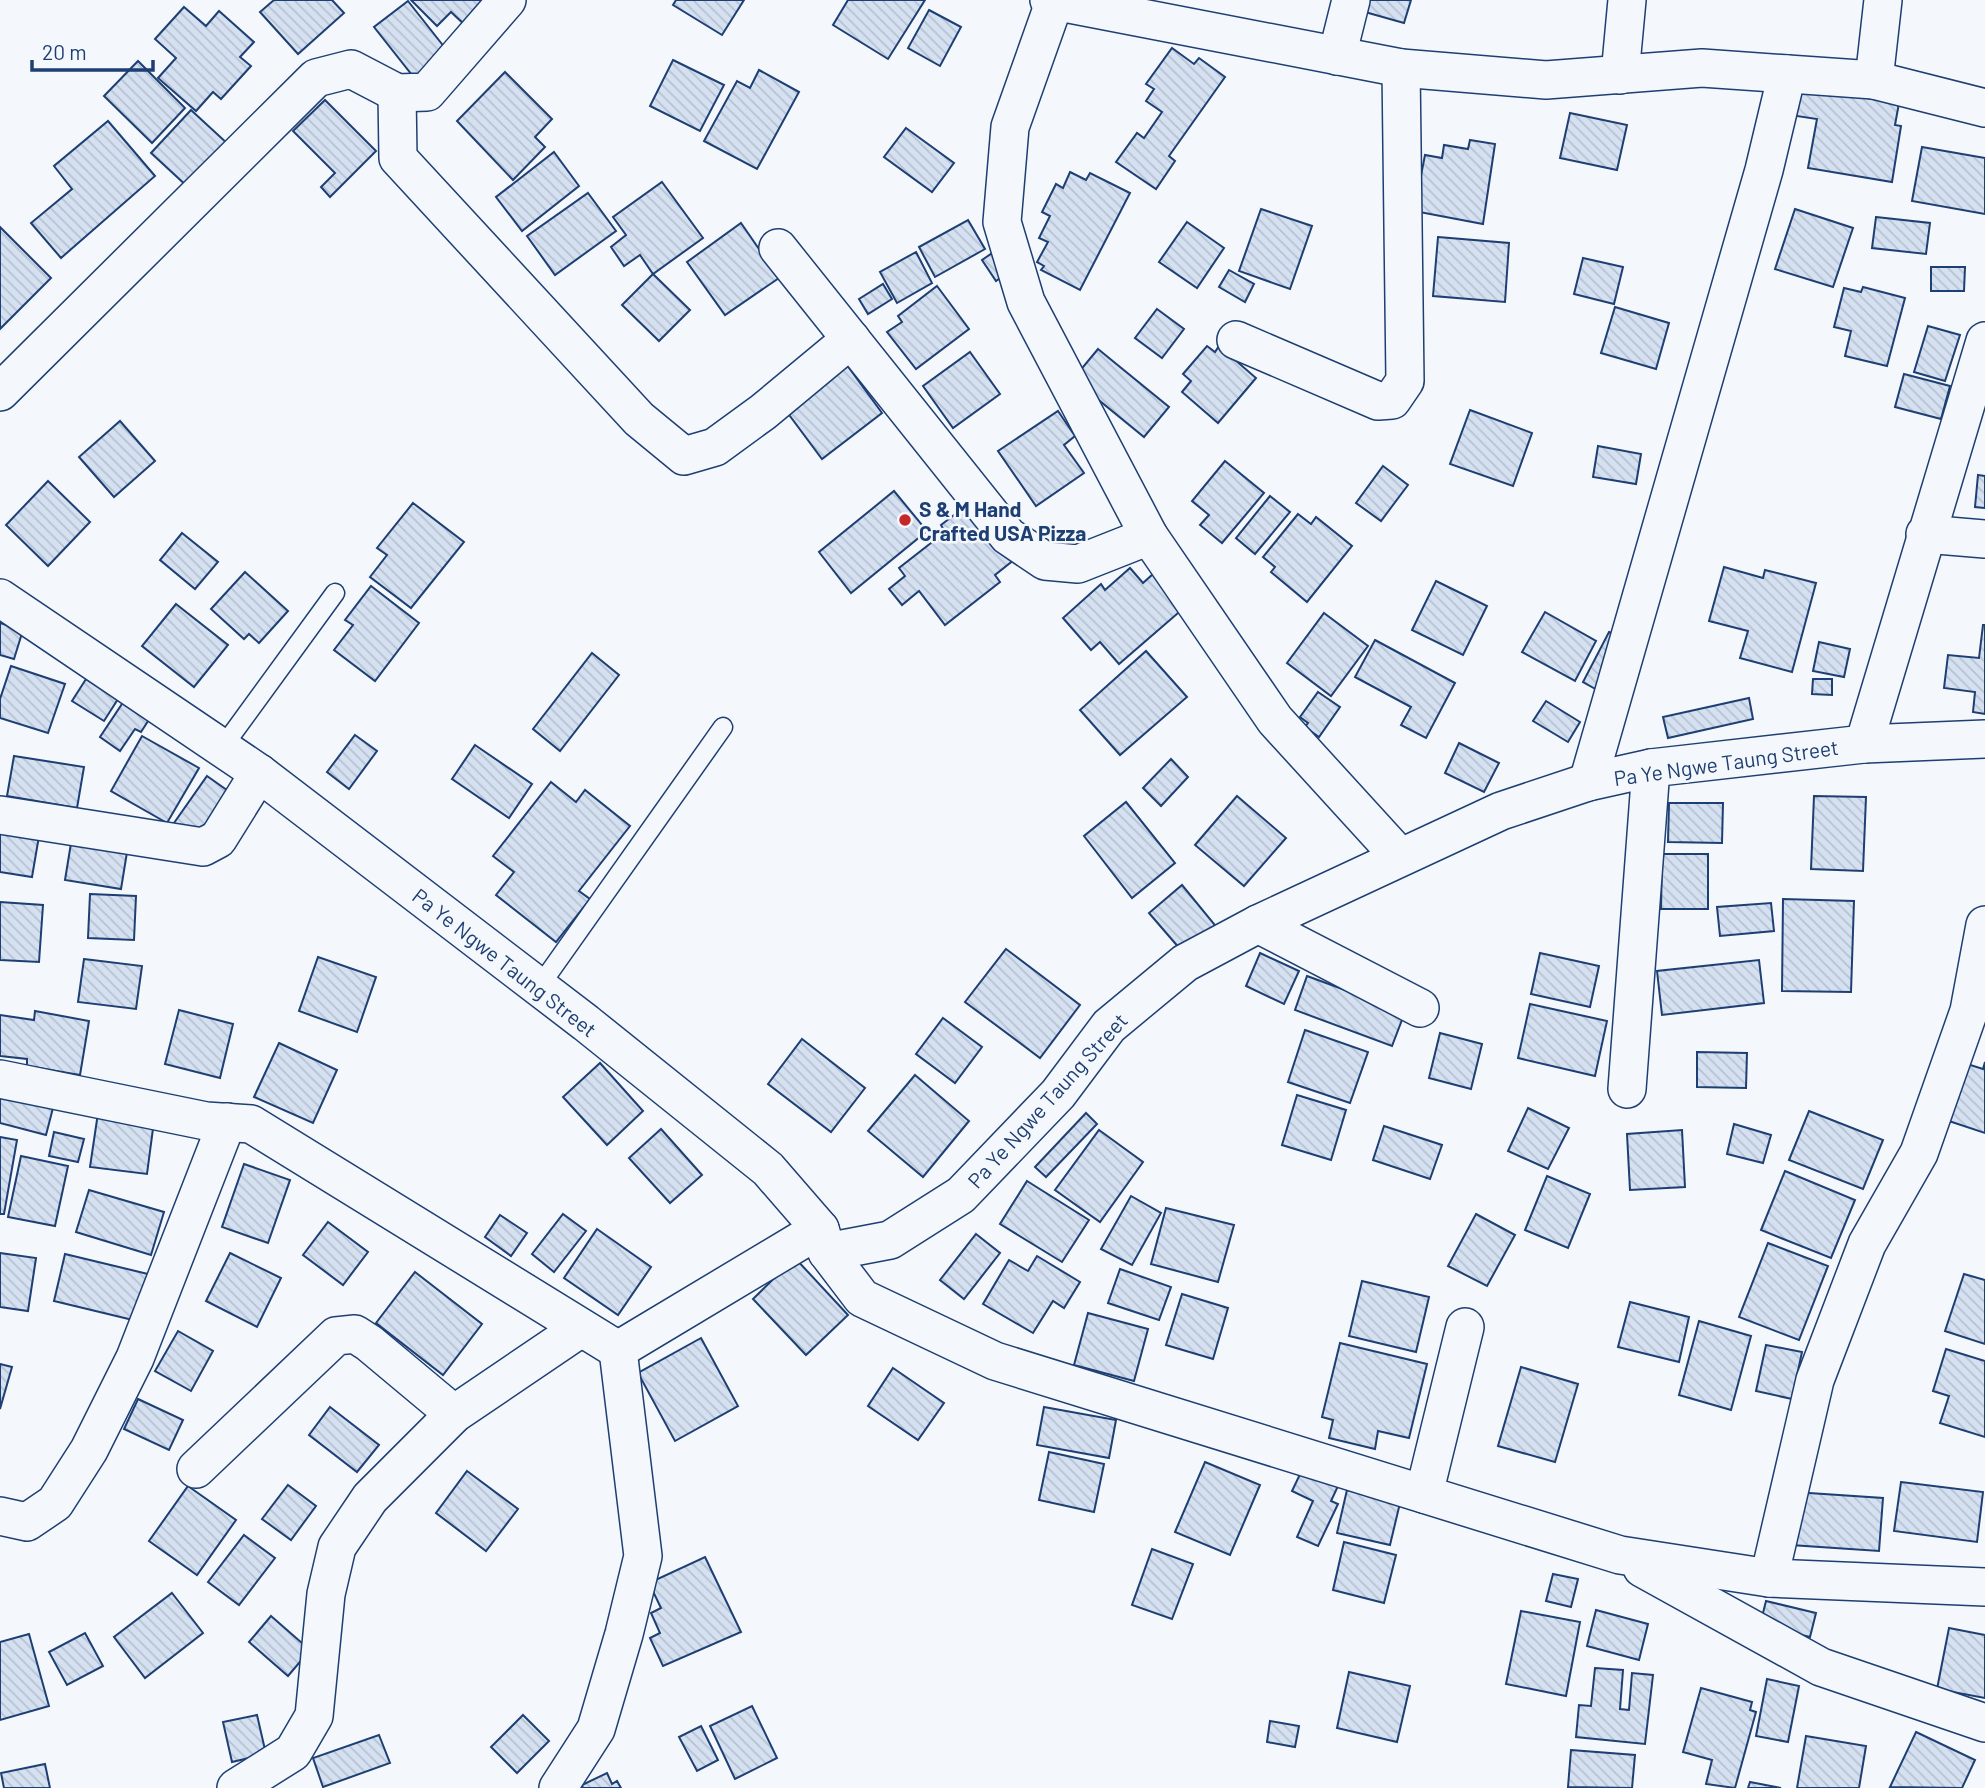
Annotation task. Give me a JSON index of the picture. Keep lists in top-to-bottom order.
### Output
{
  "streets": {
    "street": ["Pa Ye Ngwe Taung Street"]
  },
  "places": ["S & M Hand Crafted USA Pizza"],
  "scale_bar": "20 m"
}
